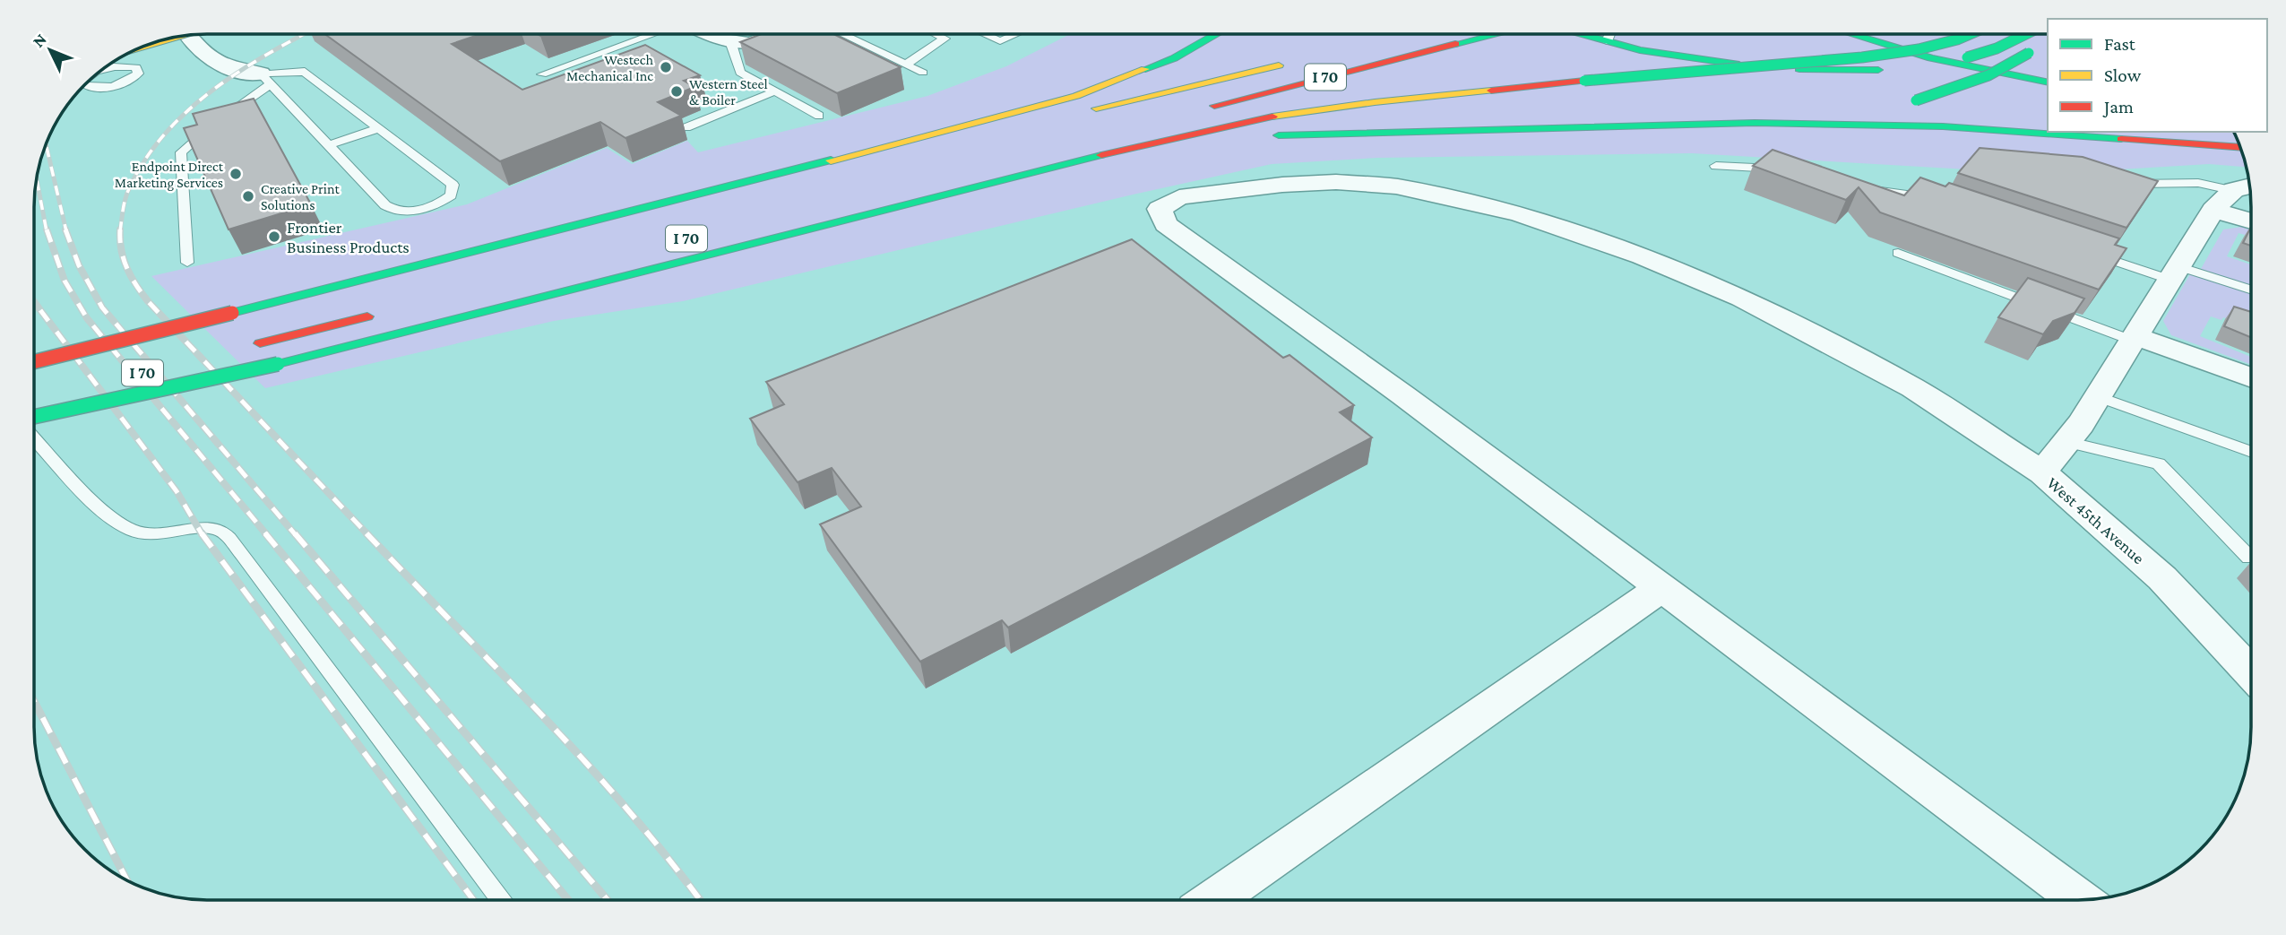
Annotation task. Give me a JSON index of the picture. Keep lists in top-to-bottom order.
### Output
{
  "streets": {
    "main road": ["I 70"],
    "street": ["West 45th Avenue"]
  },
  "places": [
    "Westech Mechanical Inc",
    "Western Steel & Boiler",
    "Endpoint Direct Marketing Services",
    "Creative Print Solutions",
    "Frontier Business Products"
  ],
  "legend": ["Fast", "Slow", "Jam"],
  "north": "top left"
}
